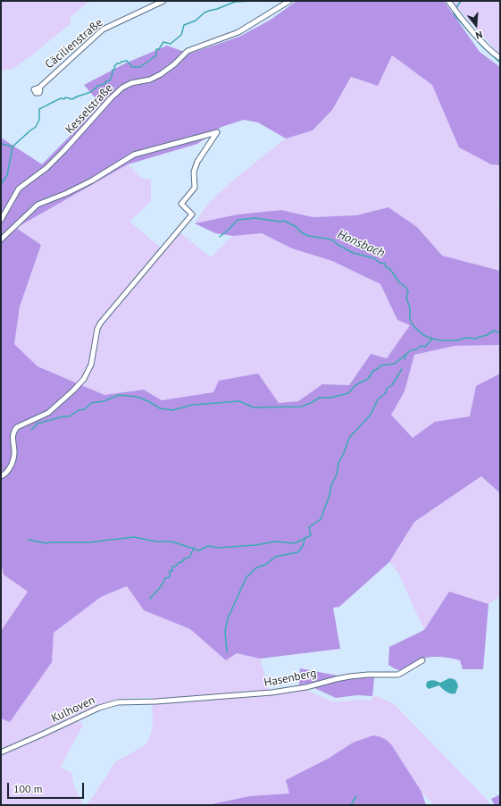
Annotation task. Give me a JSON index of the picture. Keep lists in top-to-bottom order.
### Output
{
  "streets": {
    "street": [
      "Cäcilienstraße",
      "Kesselstraße",
      "Hasenberg",
      "Kulhoven"
    ]
  },
  "crossings": [
    ["Hasenberg", "Kulhoven"]
  ],
  "water": ["Honsbach"],
  "scale_bar": "100 m",
  "north": "bottom"
}
